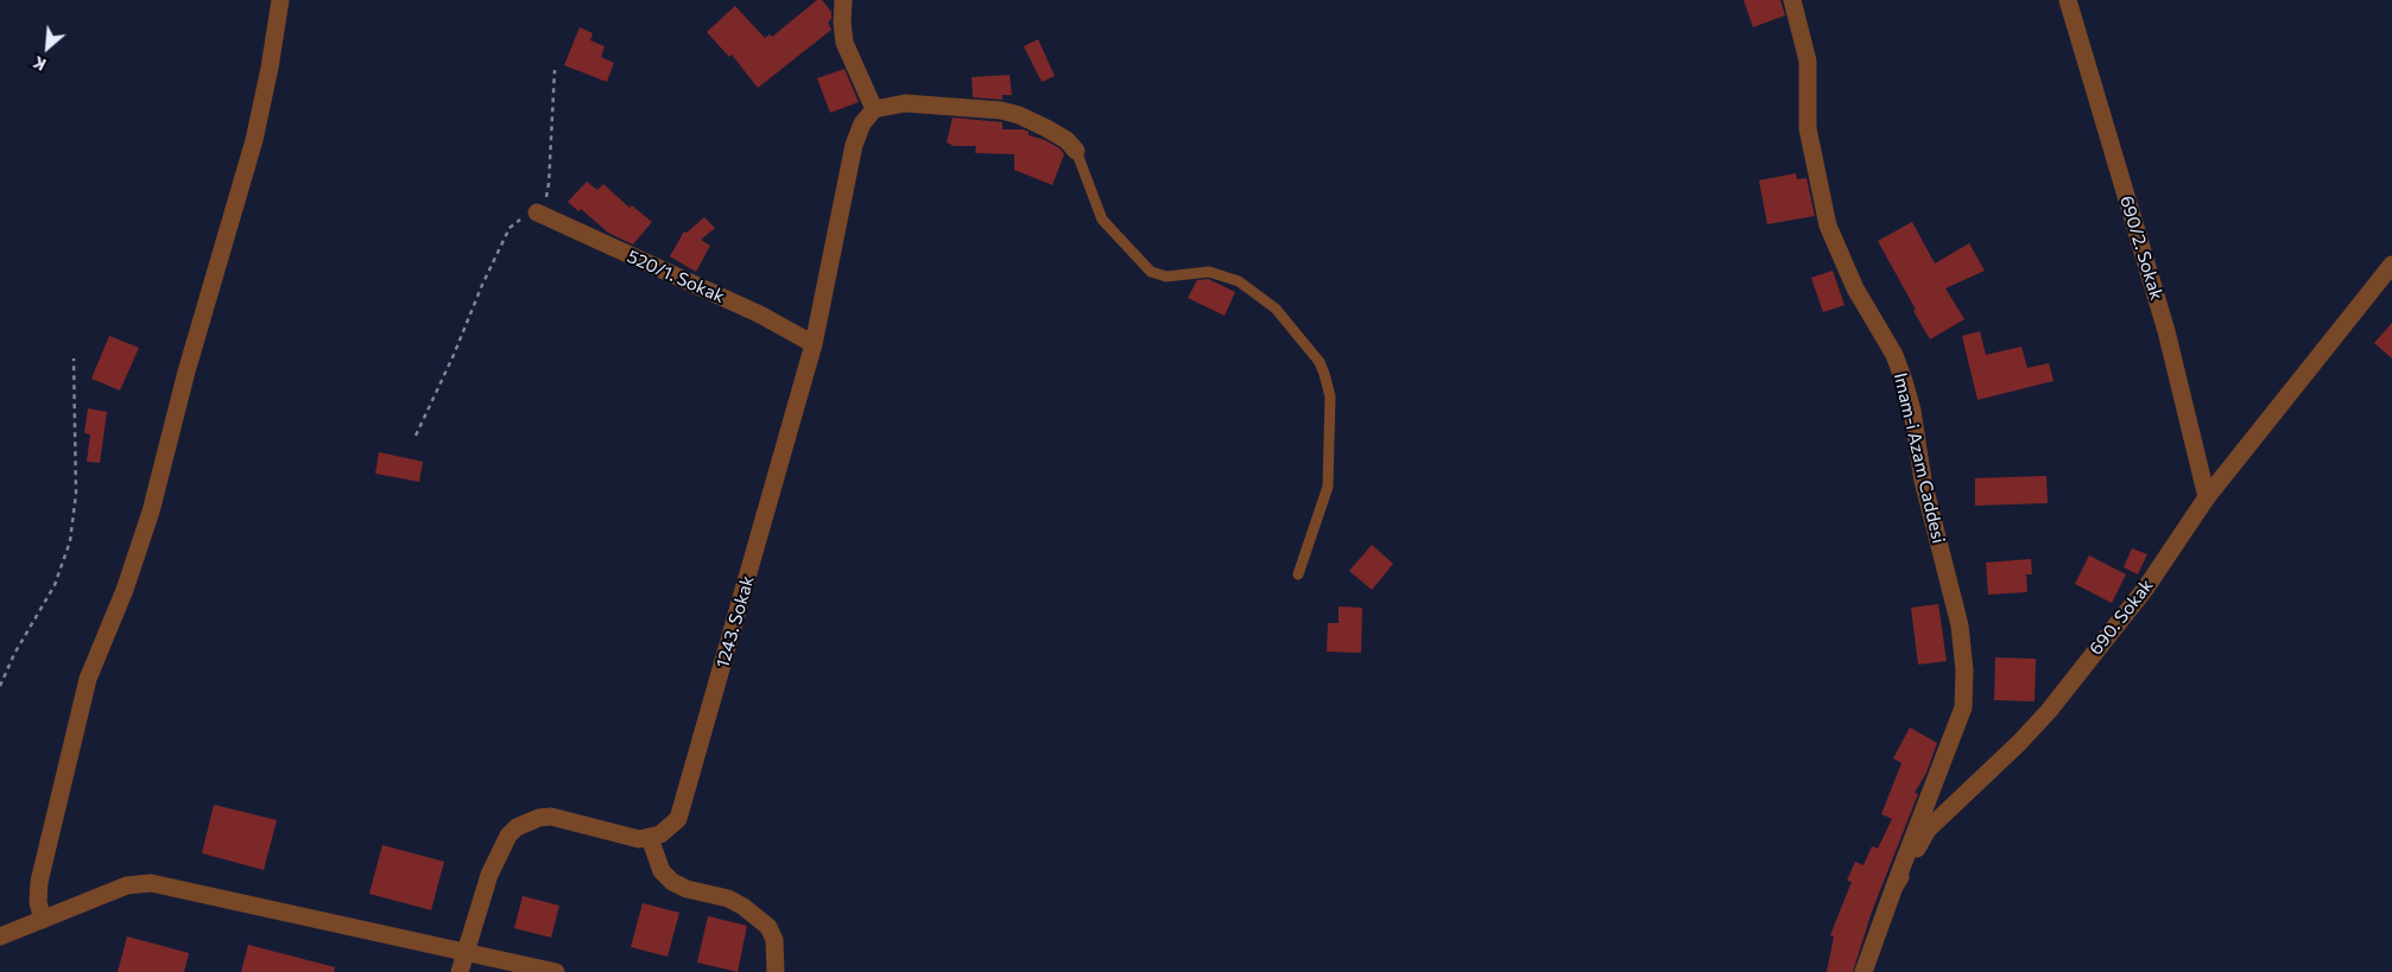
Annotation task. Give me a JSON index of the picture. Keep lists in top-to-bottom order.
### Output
{
  "streets": {
    "street": [
      "690/2. Sokak",
      "520/1. Sokak",
      "Imam-i Azam Caddesi",
      "690. Sokak",
      "1243. Sokak"
    ]
  },
  "crossings": [
    ["690/2. Sokak", "690. Sokak"],
    ["520/1. Sokak", "1243. Sokak"],
    ["Imam-i Azam Caddesi", "690. Sokak"]
  ],
  "north": "bottom left"
}
